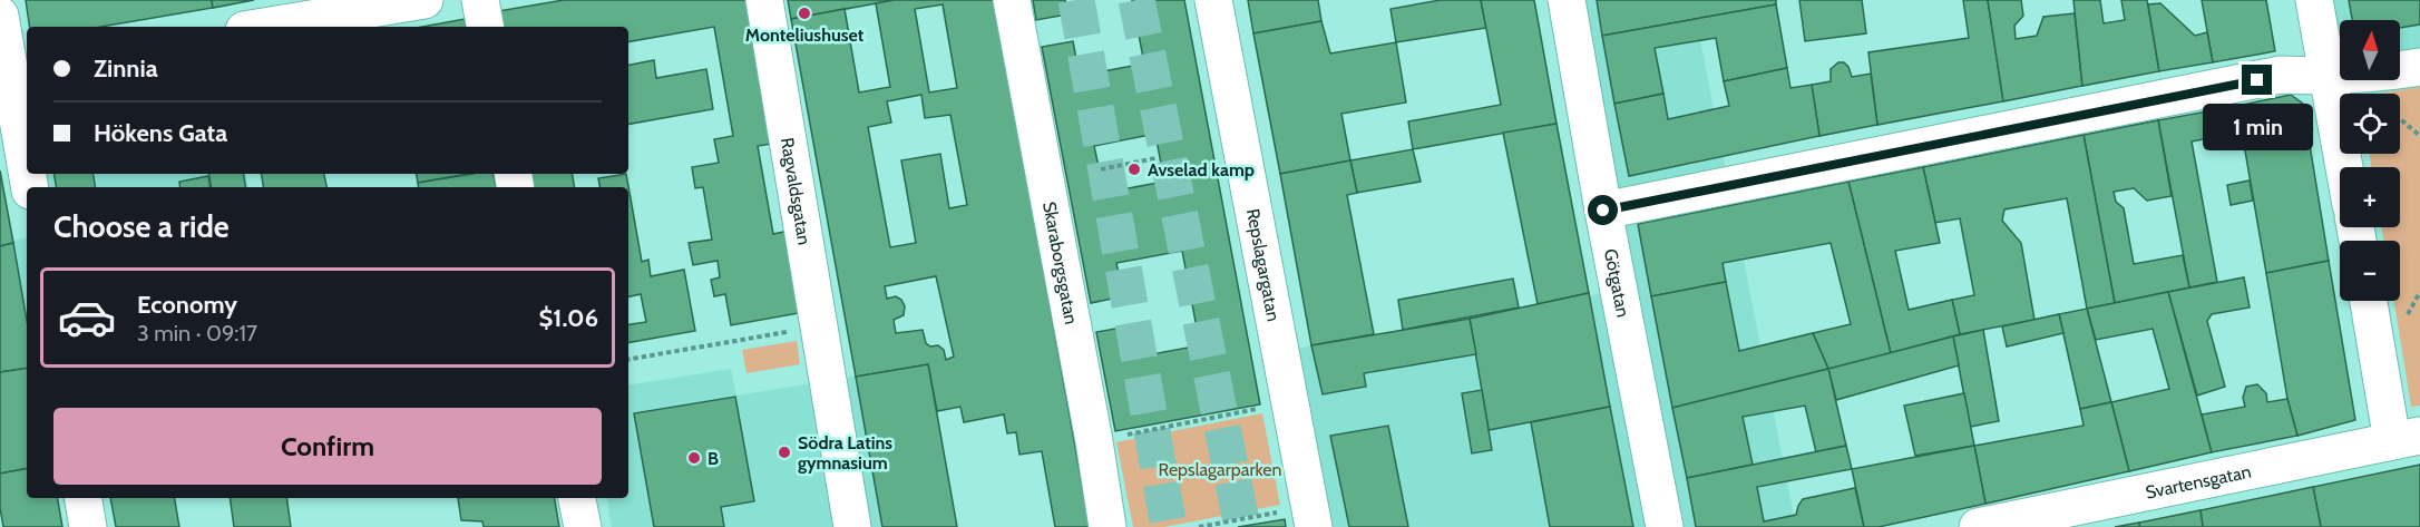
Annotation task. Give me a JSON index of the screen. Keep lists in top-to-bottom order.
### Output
{
  "streets": {
    "street": [
      "Ragvaldsgatan",
      "Skaraborgsgatan",
      "Repslagargatan",
      "Götgatan",
      "Svartensgatan"
    ]
  },
  "parks": ["Repslagarparken"],
  "places": [
    "Monteliushuset",
    "Avselad kamp",
    "Södra Latins gymnasium",
    "B"
  ],
  "north": "top",
  "page": {
    "map_buttons": ["+", "−"],
    "banner": ["Zinnia", "Hökens Gata"],
    "bubble": "1 min",
    "heading": "Choose a ride",
    "list": [
      {
        "name": "Economy",
        "note": "3 min · 09:17",
        "value": "$1.06"
      }
    ],
    "buttons": "Confirm"
  }
}
